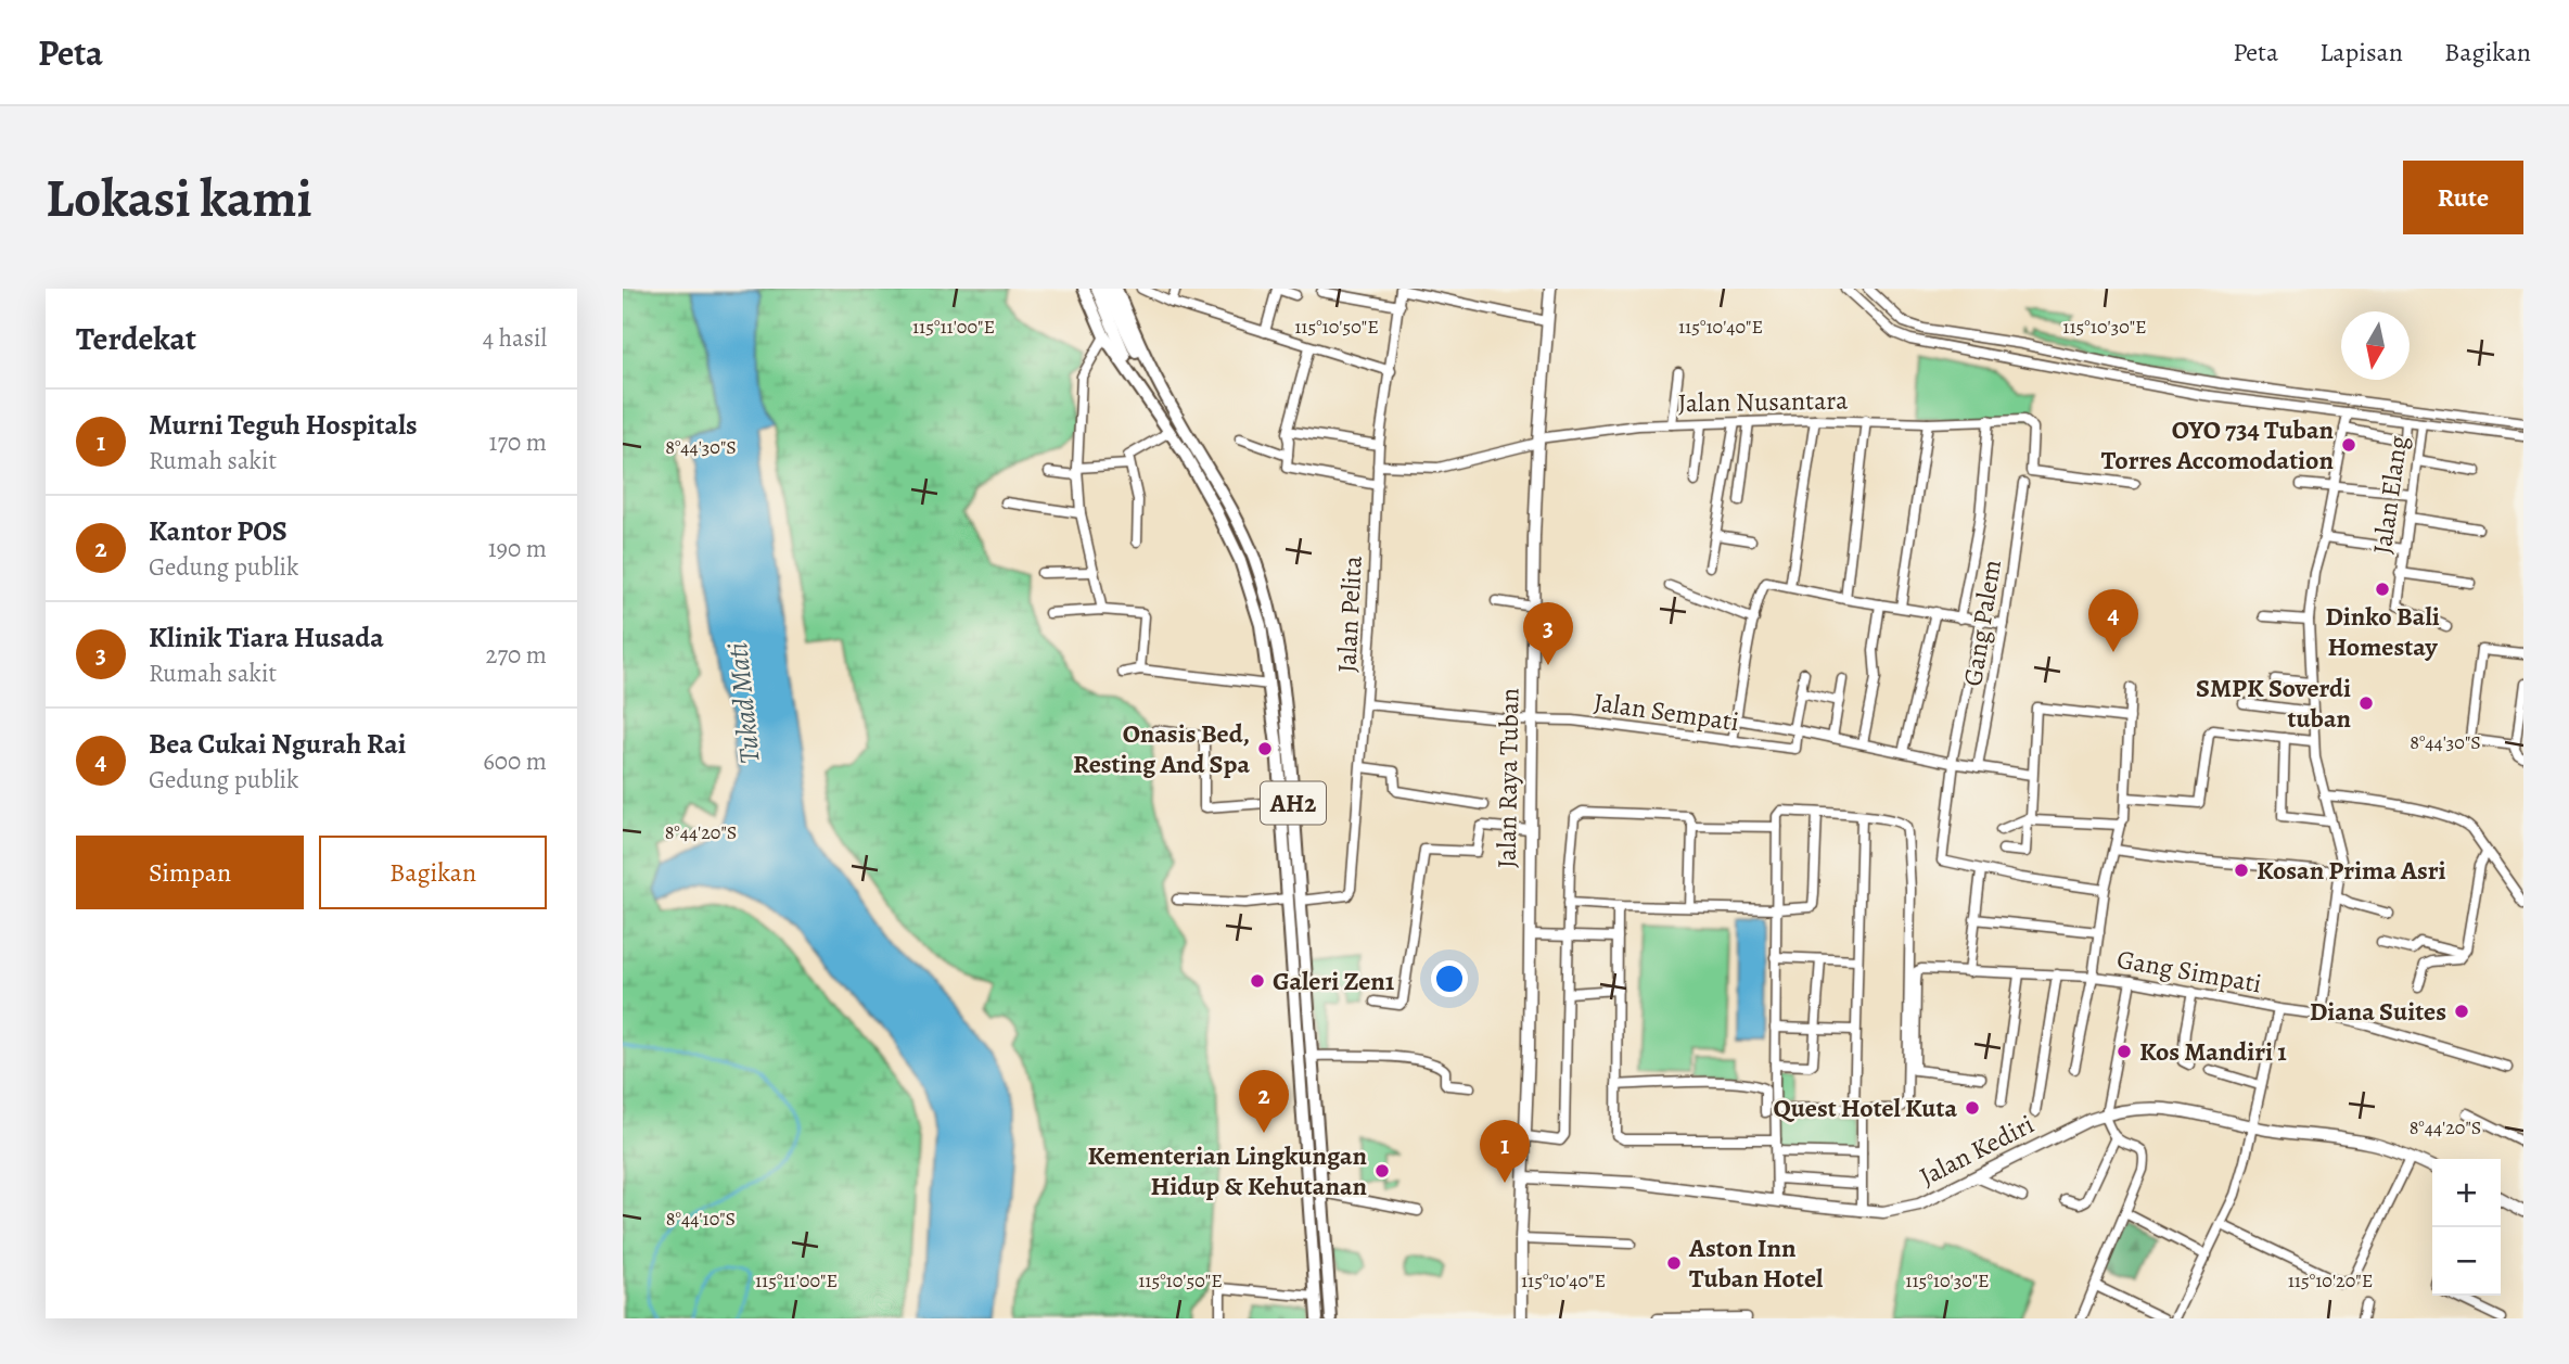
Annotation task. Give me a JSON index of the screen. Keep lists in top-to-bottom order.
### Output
{
  "streets": {
    "highway": ["AH2"],
    "main road": ["Jalan Raya Tuban", "Jalan Kediri"],
    "street": [
      "Jalan Nusantara",
      "Jalan Elang",
      "Jalan Pelita",
      "Gang Palem",
      "Jalan Sempati",
      "Gang Simpati"
    ]
  },
  "crossings": [
    ["Jalan Nusantara", "Jalan Pelita"],
    ["Jalan Nusantara", "Jalan Raya Tuban"],
    ["Jalan Pelita", "Jalan Sempati"],
    ["Jalan Pelita", "AH2"],
    ["Jalan Sempati", "Jalan Raya Tuban"],
    ["Jalan Raya Tuban", "Jalan Kediri"]
  ],
  "water": ["Tukad Mati"],
  "places": [
    "OYO 734 Tuban Torres Accomodation",
    "Dinko Bali Homestay",
    "SMPK Soverdi tuban",
    "Onasis Bed, Resting And Spa",
    "Kosan Prima Asri",
    "Galeri Zen1",
    "Diana Suites",
    "Kos Mandiri 1",
    "Quest Hotel Kuta",
    "Kementerian Lingkungan Hidup & Kehutanan",
    "Aston Inn Tuban Hotel"
  ],
  "north": "bottom",
  "page": {
    "header": "Peta",
    "nav": ["Peta", "Lapisan", "Bagikan"],
    "buttons": [
      "Rute",
      ["Simpan", "Bagikan"]
    ],
    "title": "Lokasi kami",
    "heading": ["Terdekat", "4 hasil"],
    "list": [
      {
        "mark": "1",
        "name": "Murni Teguh Hospitals",
        "note": "Rumah sakit",
        "value": "170 m"
      },
      {
        "mark": "2",
        "name": "Kantor POS",
        "note": "Gedung publik",
        "value": "190 m"
      },
      {
        "mark": "3",
        "name": "Klinik Tiara Husada",
        "note": "Rumah sakit",
        "value": "270 m"
      },
      {
        "mark": "4",
        "name": "Bea Cukai Ngurah Rai",
        "note": "Gedung publik",
        "value": "600 m"
      }
    ],
    "pins": [
      "4",
      "3",
      "2",
      "1"
    ],
    "map_buttons": ["+", "−"]
  },
  "coordinates": [
    "115°11'00\"E",
    "115°10'50\"E",
    "115°10'40\"E",
    "115°10'30\"E",
    "8°44'30\"S",
    "8°44'20\"S",
    "8°44'10\"S",
    "115°10'20\"E"
  ]
}
